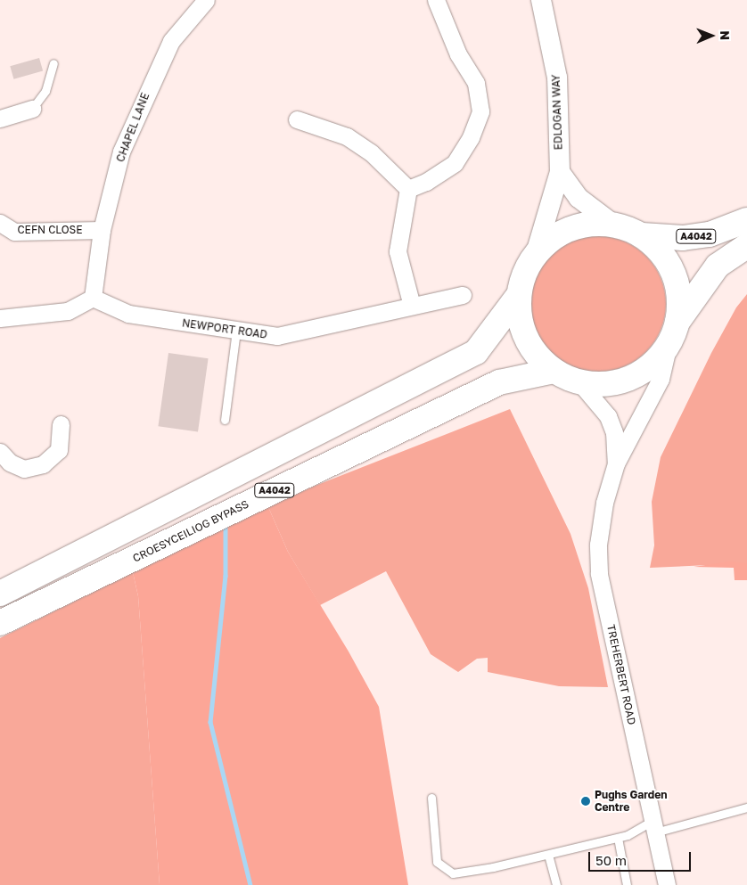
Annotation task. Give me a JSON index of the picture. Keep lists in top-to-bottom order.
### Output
{
  "streets": {
    "highway": ["A4042", "CROESYCEILIOG BYPASS"],
    "street": [
      "EDLOGAN WAY",
      "CHAPEL LANE",
      "CEFN CLOSE",
      "NEWPORT ROAD",
      "TREHERBERT ROAD"
    ]
  },
  "crossings": [
    ["CHAPEL LANE", "CEFN CLOSE"],
    ["CHAPEL LANE", "NEWPORT ROAD"]
  ],
  "places": ["Pughs Garden Centre"],
  "scale_bar": "50 m",
  "north": "right"
}
